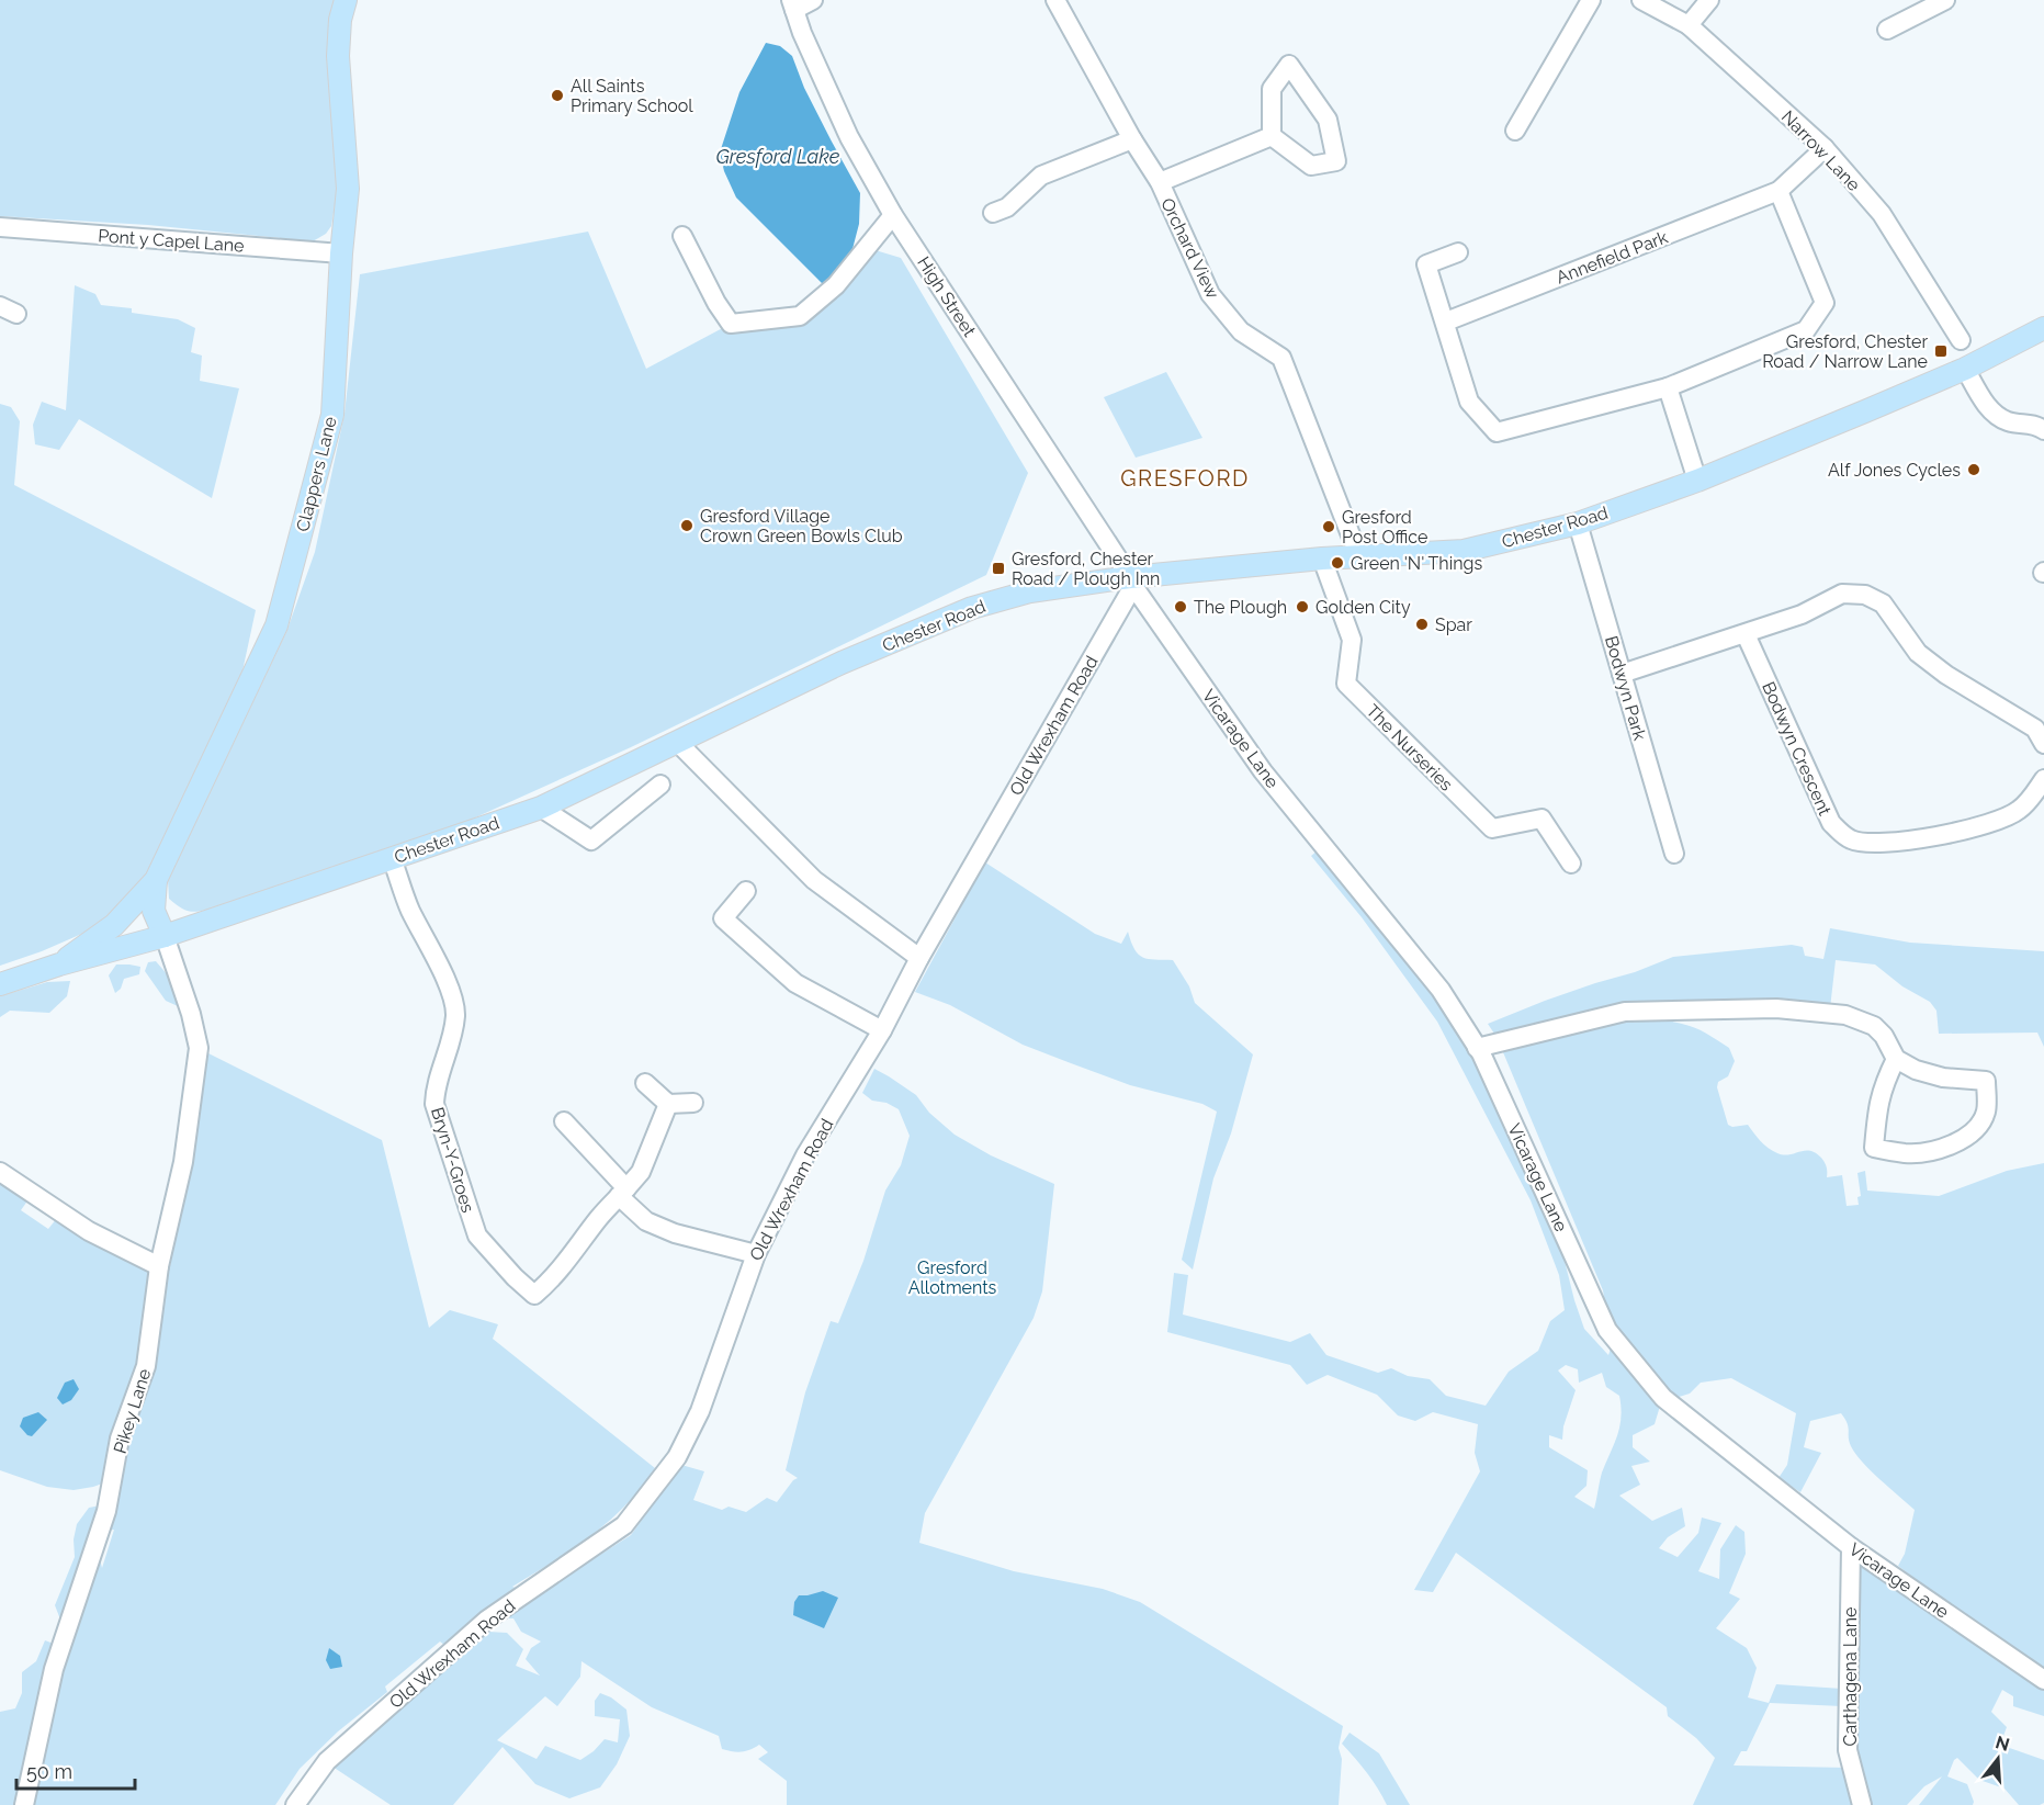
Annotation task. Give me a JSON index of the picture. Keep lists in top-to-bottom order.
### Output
{
  "streets": {
    "main road": ["Clappers Lane", "Chester Road"],
    "street": [
      "Narrow Lane",
      "Pont y Capel Lane",
      "Orchard View",
      "Annefield Park",
      "High Street",
      "Bodwyn Park",
      "Old Wrexham Road",
      "Vicarage Lane",
      "The Nurseries",
      "Bodwyn Crescent",
      "Bryn-Y-Groes",
      "Pikey Lane",
      "Carthagena Lane"
    ]
  },
  "crossings": [
    ["Narrow Lane", "Annefield Park"],
    ["Pont y Capel Lane", "Clappers Lane"],
    ["Orchard View", "Chester Road"],
    ["High Street", "Chester Road"],
    ["High Street", "Old Wrexham Road"],
    ["High Street", "Vicarage Lane"],
    ["Clappers Lane", "Chester Road"],
    ["Clappers Lane", "Pikey Lane"],
    ["Chester Road", "Bodwyn Park"],
    ["Chester Road", "Old Wrexham Road"],
    ["Chester Road", "Vicarage Lane"],
    ["Chester Road", "The Nurseries"],
    ["Chester Road", "Bryn-Y-Groes"],
    ["Chester Road", "Pikey Lane"],
    ["Old Wrexham Road", "Vicarage Lane"],
    ["Vicarage Lane", "Carthagena Lane"]
  ],
  "districts": ["GRESFORD"],
  "water": ["Gresford Lake"],
  "parks": ["Gresford Allotments"],
  "places": {
    "other": [
      "All Saints Primary School",
      "Alf Jones Cycles",
      "Gresford Village Crown Green Bowls Club",
      "Gresford Post Office",
      "Green 'N' Things",
      "The Plough",
      "Golden City",
      "Spar"
    ],
    "transit": ["Gresford, Chester Road / Narrow Lane", "Gresford, Chester Road / Plough Inn"]
  },
  "scale_bar": "50 m",
  "north": "top"
}
